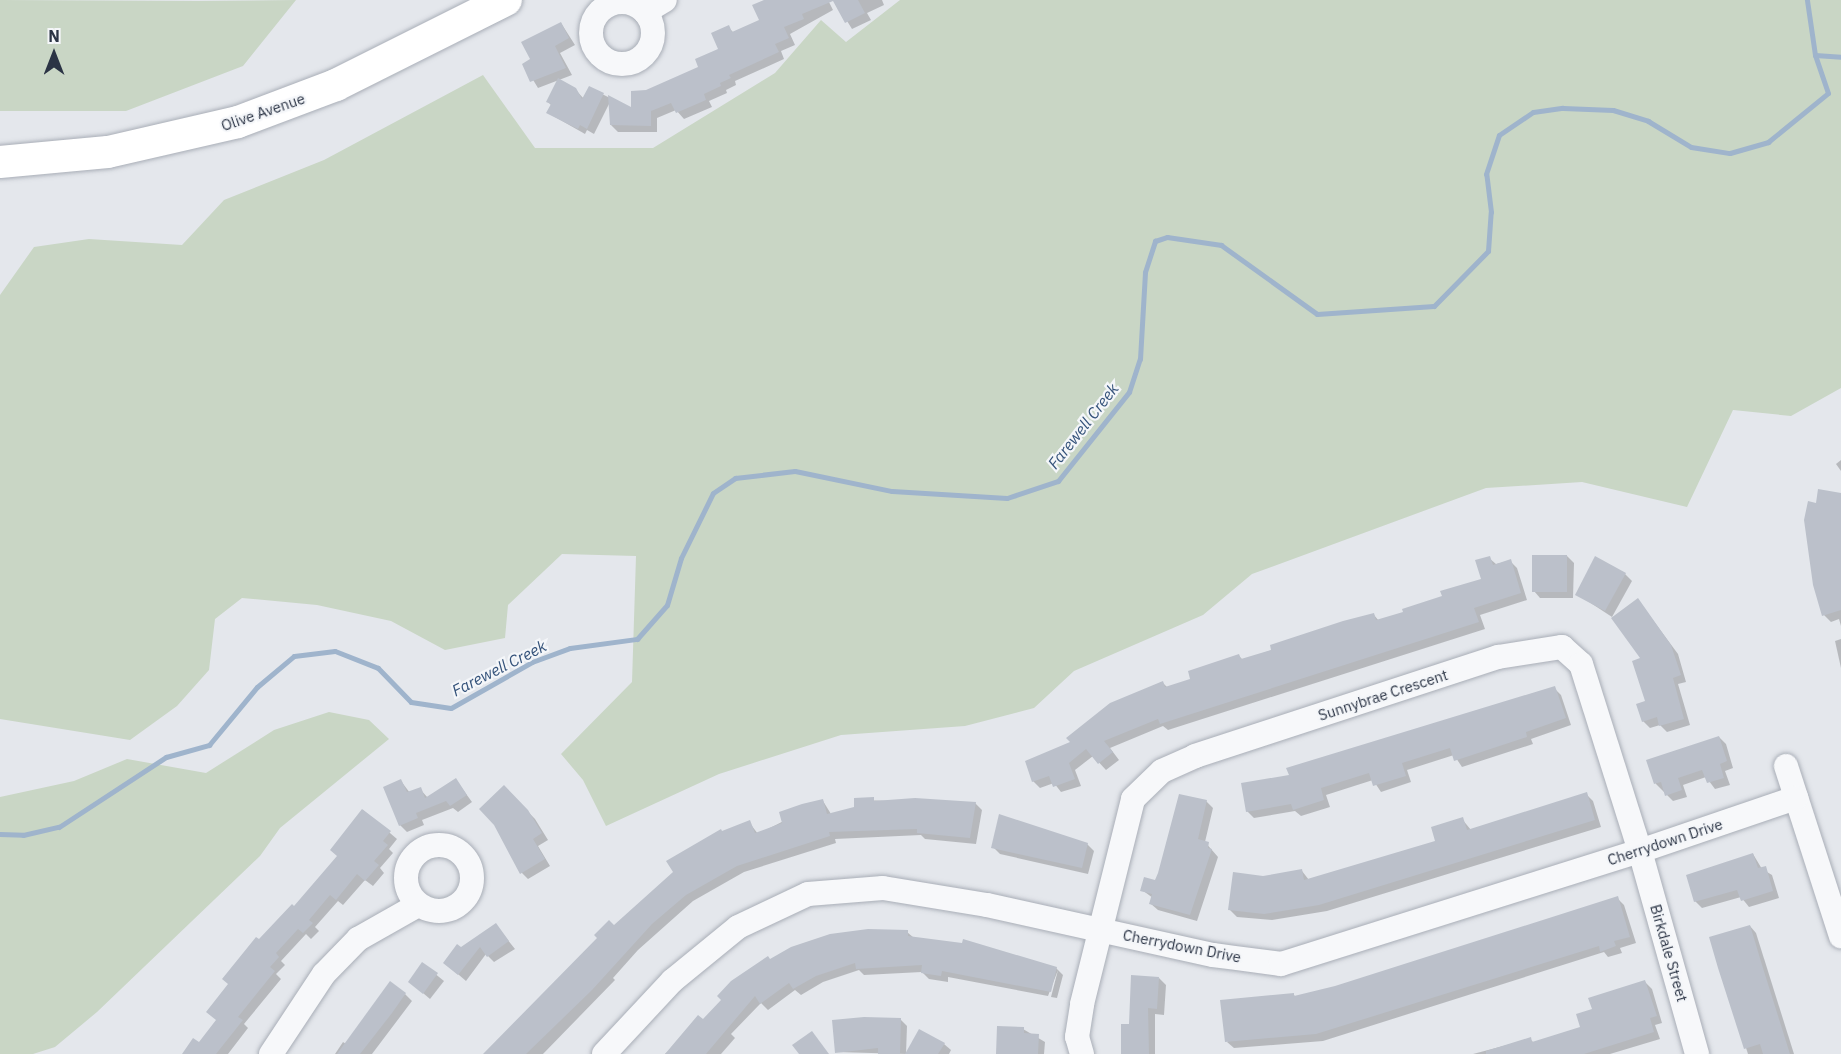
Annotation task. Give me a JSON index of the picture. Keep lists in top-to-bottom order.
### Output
{
  "streets": {
    "main road": ["Olive Avenue"],
    "street": ["Sunnybrae Crescent", "Cherrydown Drive", "Birkdale Street"]
  },
  "crossings": [
    ["Sunnybrae Crescent", "Cherrydown Drive"],
    ["Sunnybrae Crescent", "Birkdale Street"],
    ["Cherrydown Drive", "Birkdale Street"]
  ],
  "water": ["Farewell Creek"],
  "north": "top"
}
